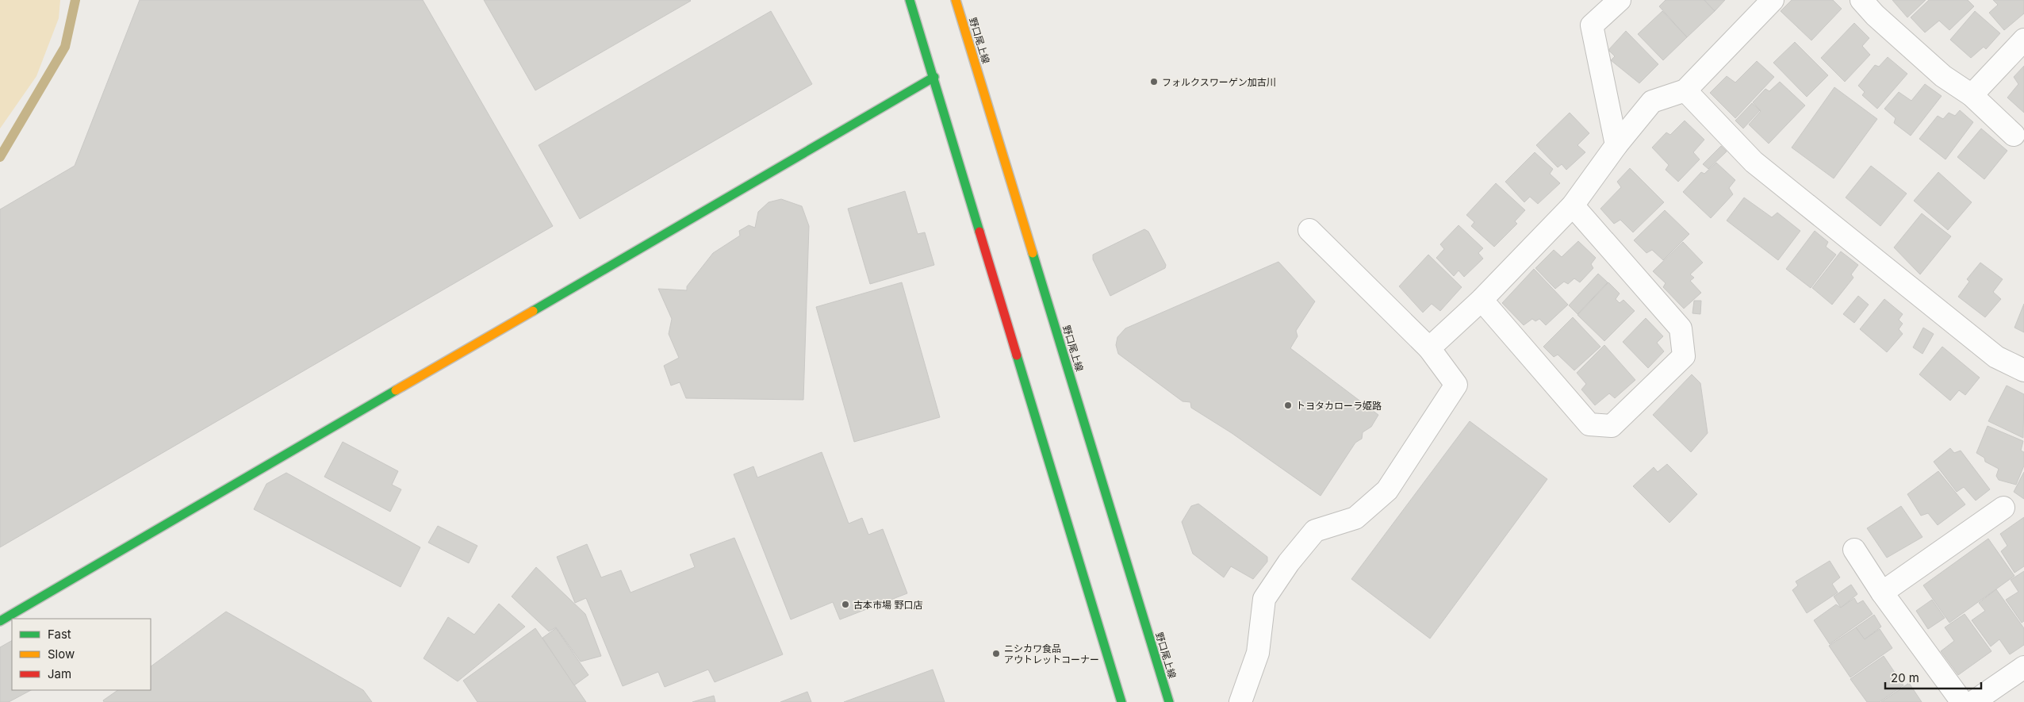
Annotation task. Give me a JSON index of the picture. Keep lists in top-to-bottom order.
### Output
{
  "streets": {
    "main road": ["野口尾上線"]
  },
  "places": [
    "フォルクスワーゲン加古川",
    "トヨタカローラ姫路",
    "古本市場 野口店",
    "ニシカワ食品 アウトレットコーナー"
  ],
  "legend": ["Fast", "Slow", "Jam"],
  "scale_bar": "20 m"
}
